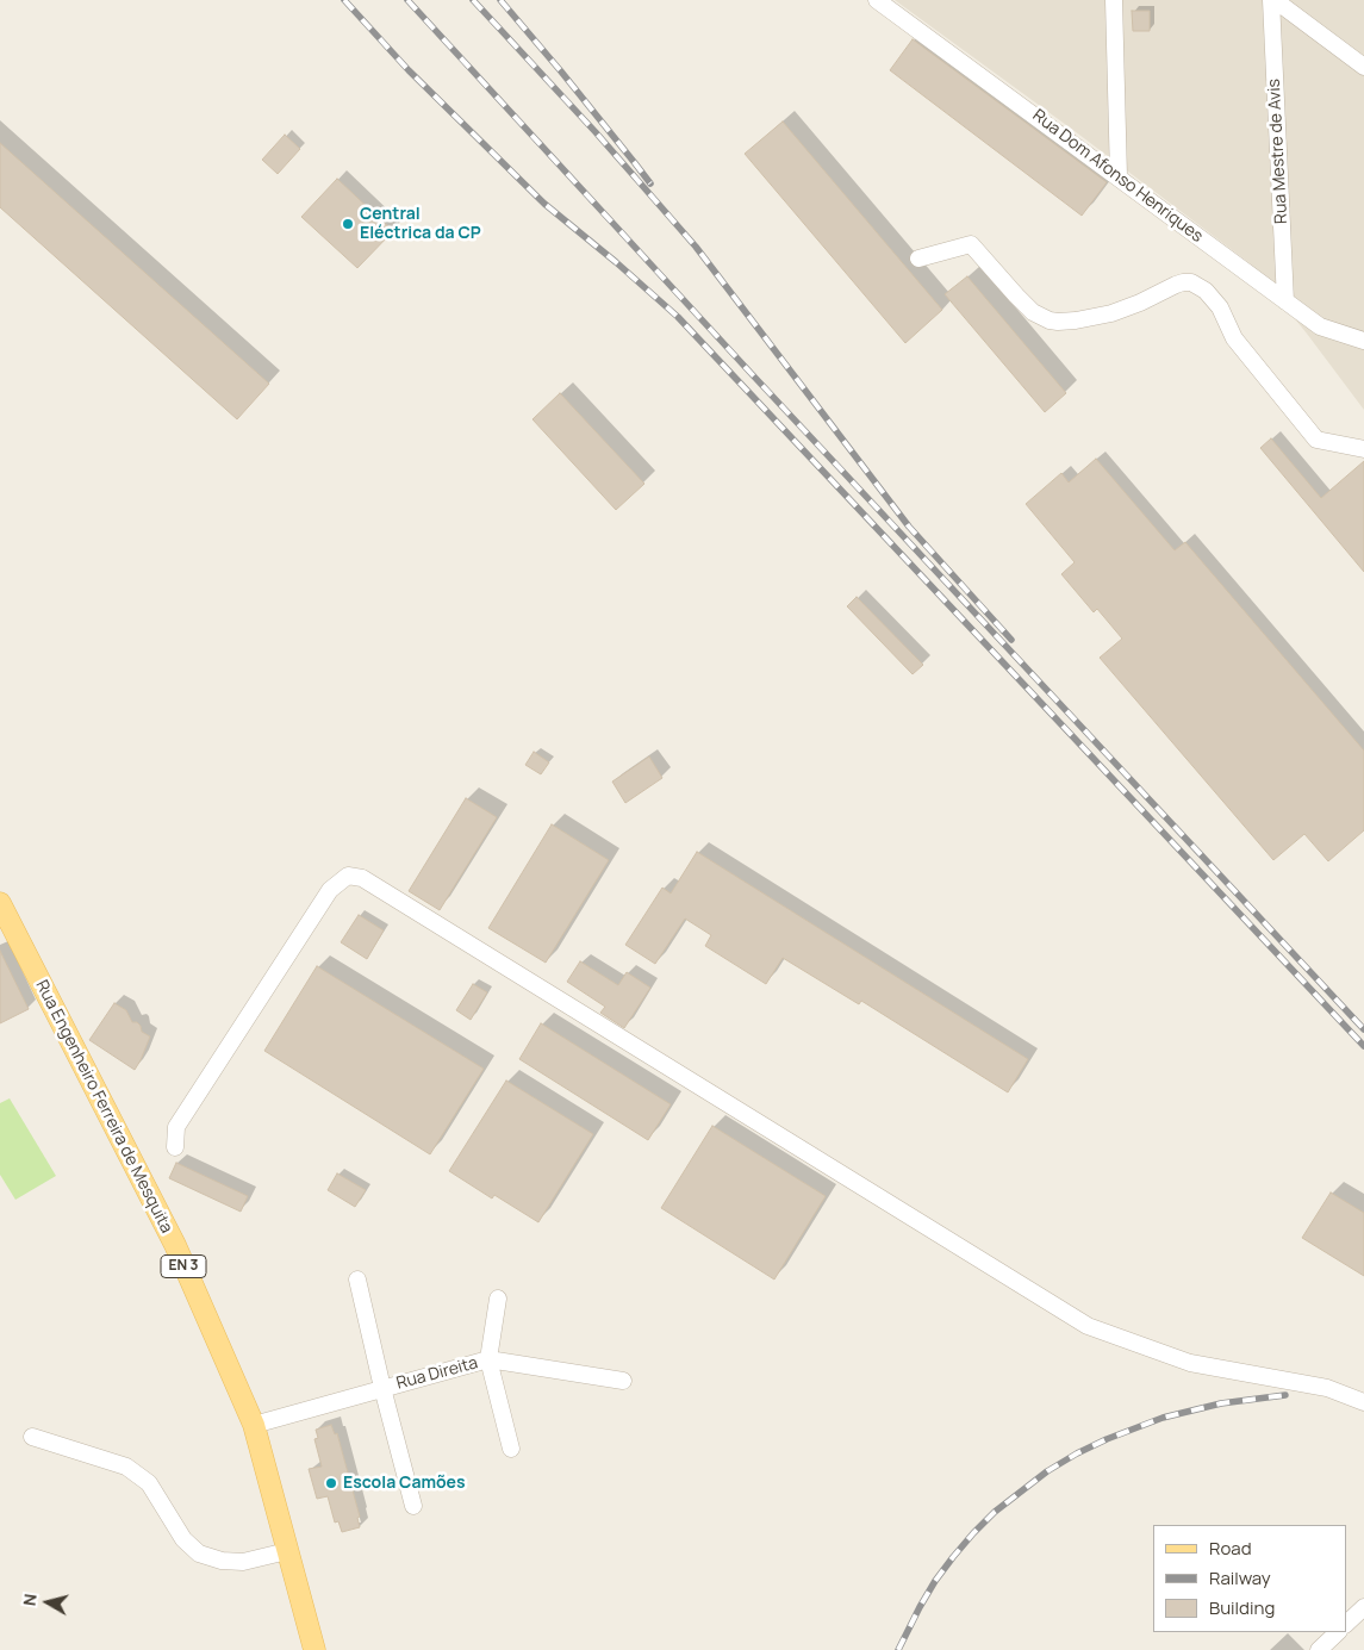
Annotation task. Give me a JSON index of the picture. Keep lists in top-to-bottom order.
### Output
{
  "streets": {
    "main road": ["Rua Engenheiro Ferreira de Mesquita", "EN 3"],
    "street": ["Rua Mestre de Avis", "Rua Dom Afonso Henriques", "Rua Direita"]
  },
  "crossings": [
    ["Rua Mestre de Avis", "Rua Dom Afonso Henriques"],
    ["Rua Engenheiro Ferreira de Mesquita", "Rua Direita"]
  ],
  "places": ["Central Eléctrica da CP", "Escola Camões"],
  "legend": ["Road", "Railway", "Building"],
  "north": "left"
}
